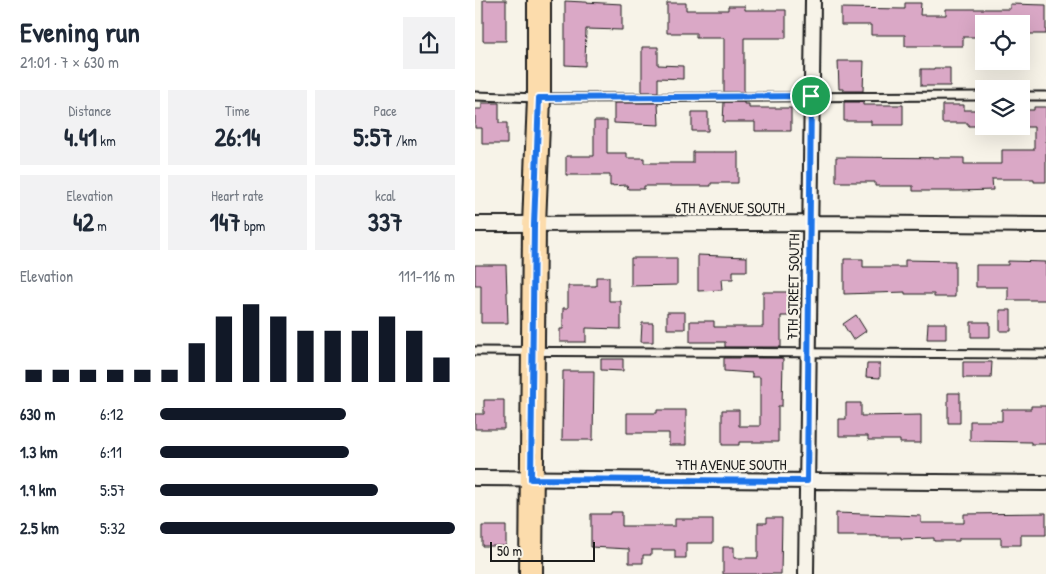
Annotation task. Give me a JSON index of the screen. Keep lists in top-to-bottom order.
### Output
{
  "streets": {
    "street": ["6TH AVENUE SOUTH", "7TH STREET SOUTH", "7TH AVENUE SOUTH"]
  },
  "crossings": [
    ["6TH AVENUE SOUTH", "7TH STREET SOUTH"],
    ["7TH STREET SOUTH", "7TH AVENUE SOUTH"]
  ],
  "scale_bar": "50 m",
  "page": {
    "heading": ["Evening run", "21:01 · 7 × 630 m"],
    "stats": [
      ["Distance", "4.41 km"],
      ["Time", "26:14"],
      ["Pace", "5:57 /km"],
      ["Elevation", "42 m"],
      ["Heart rate", "147 bpm"],
      ["kcal", "337"]
    ],
    "chart": ["Elevation", "111–116 m"],
    "list": [
      {
        "name": "630 m",
        "note": "6:12"
      },
      {
        "name": "1.3 km",
        "note": "6:11"
      },
      {
        "name": "1.9 km",
        "note": "5:57"
      },
      {
        "name": "2.5 km",
        "note": "5:32"
      }
    ],
    "scale": "50 m"
  }
}
